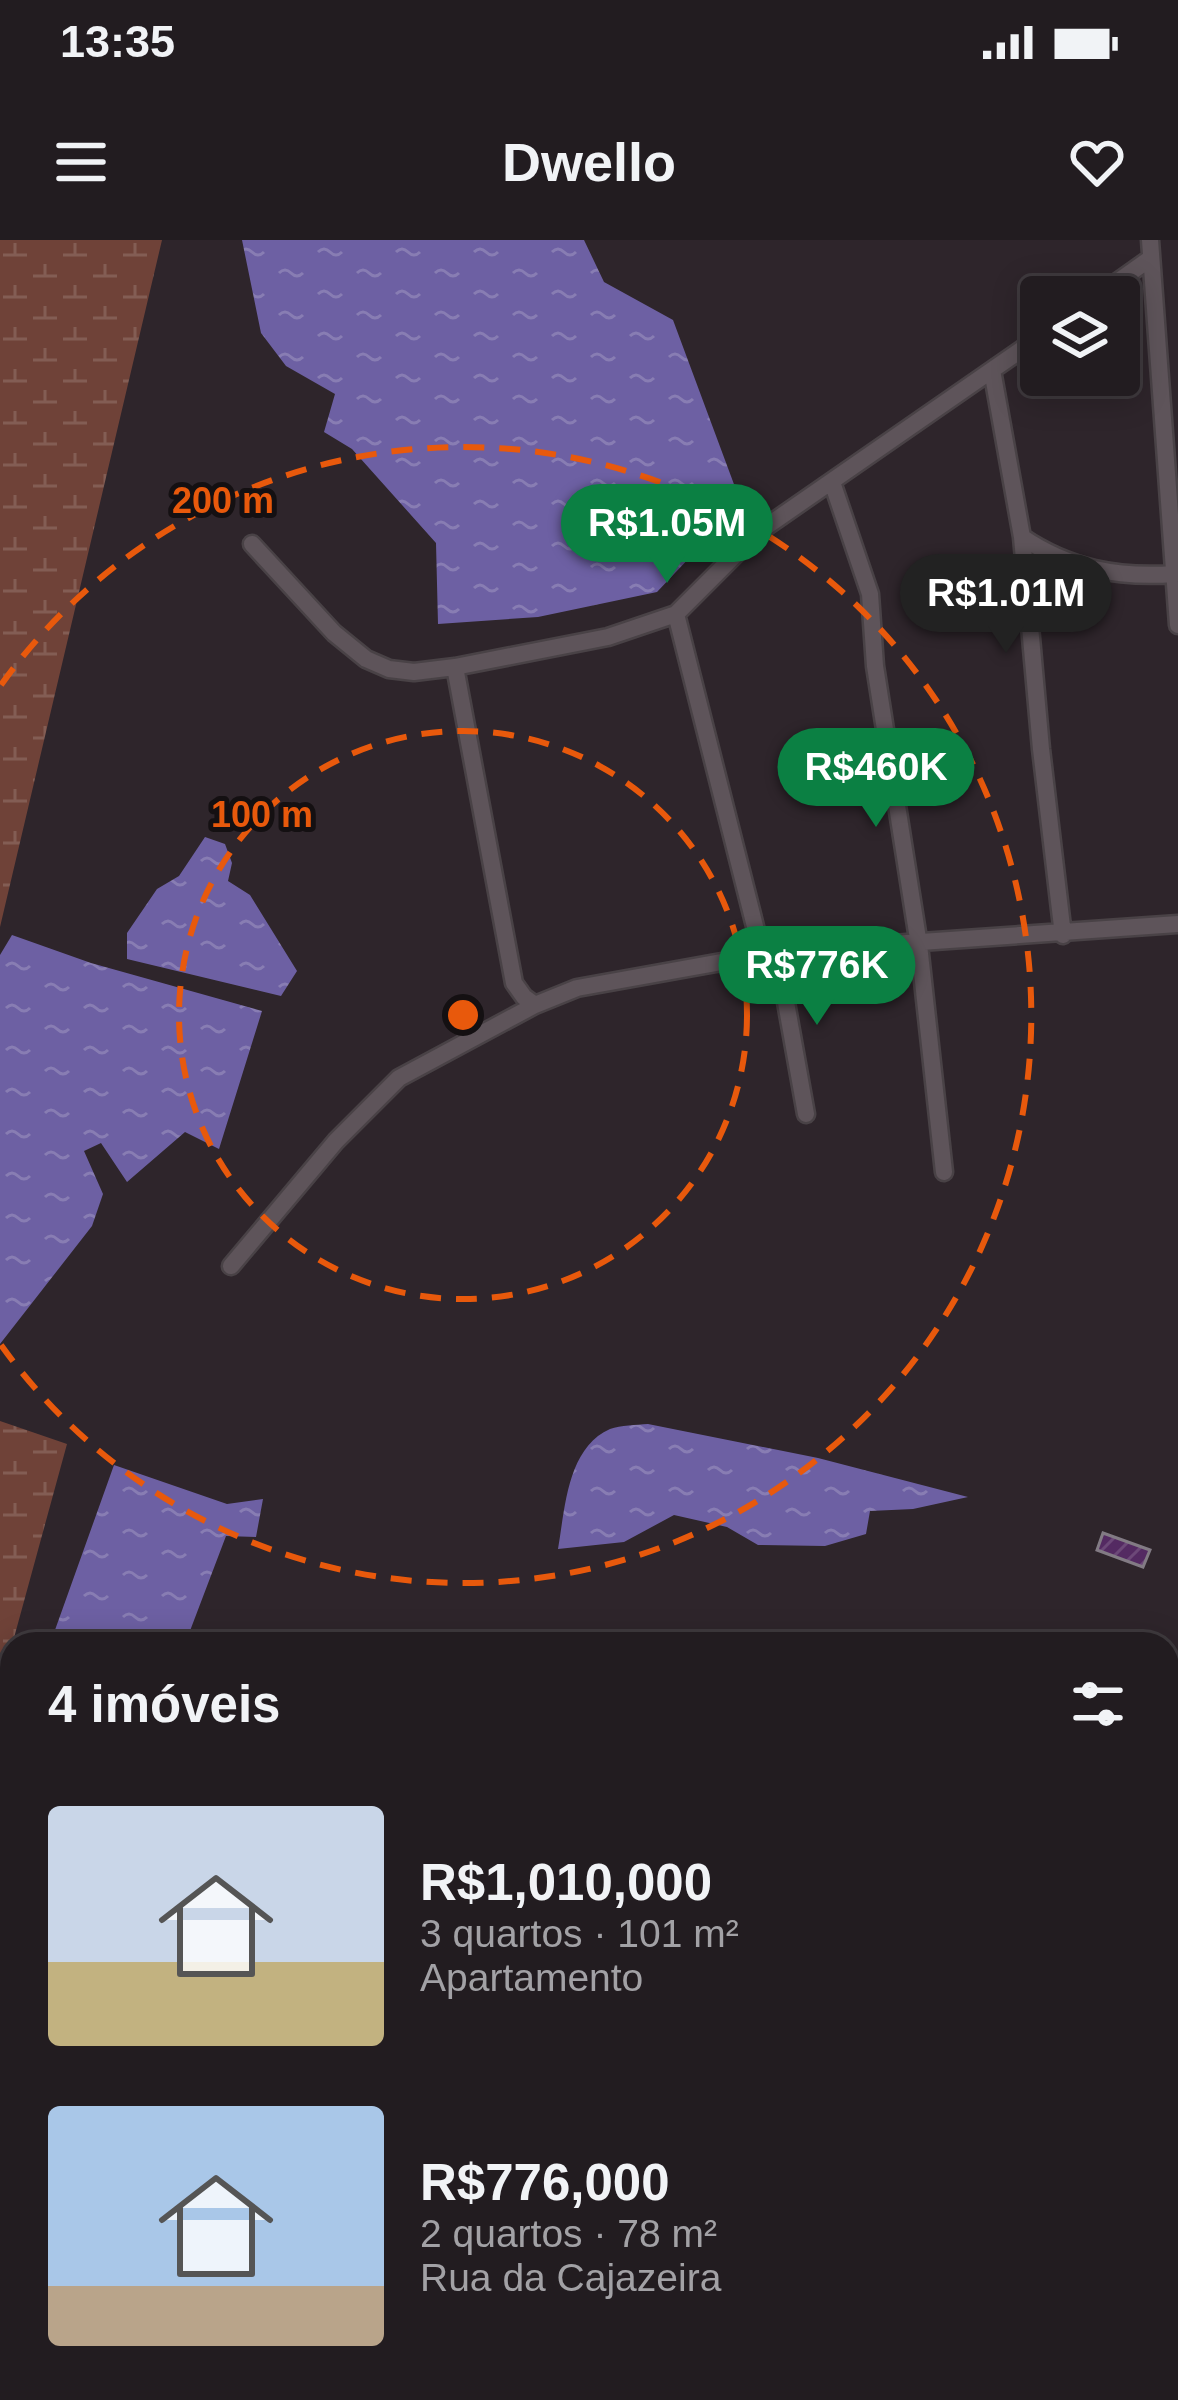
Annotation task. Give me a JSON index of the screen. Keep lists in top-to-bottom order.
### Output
{
  "page": {
    "status": "13:35",
    "header": "Dwello",
    "price": [
      "R$1.05M",
      "R$1.01M",
      "R$460K",
      "R$776K"
    ],
    "heading": "4 imóveis",
    "list": [
      {
        "name": "R$1,010,000",
        "note": "3 quartos · 101 m² · Apartamento"
      },
      {
        "name": "R$776,000",
        "note": "2 quartos · 78 m² · Rua da Cajazeira"
      }
    ]
  },
  "rings": ["200 m", "100 m"]
}
